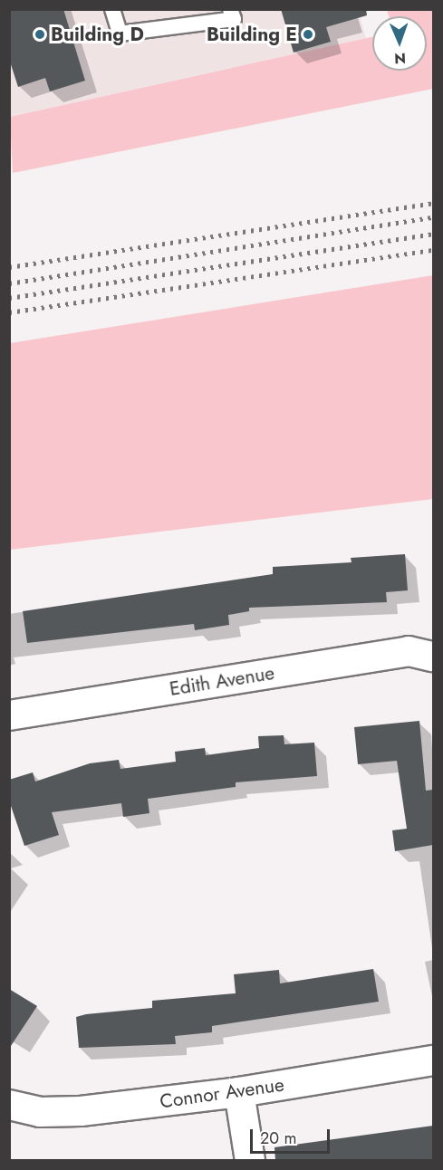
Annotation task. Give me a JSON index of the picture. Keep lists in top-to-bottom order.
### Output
{
  "streets": {
    "street": ["Edith Avenue", "Connor Avenue"]
  },
  "places": ["Building D", "Building E"],
  "scale_bar": "20 m",
  "north": "bottom"
}
